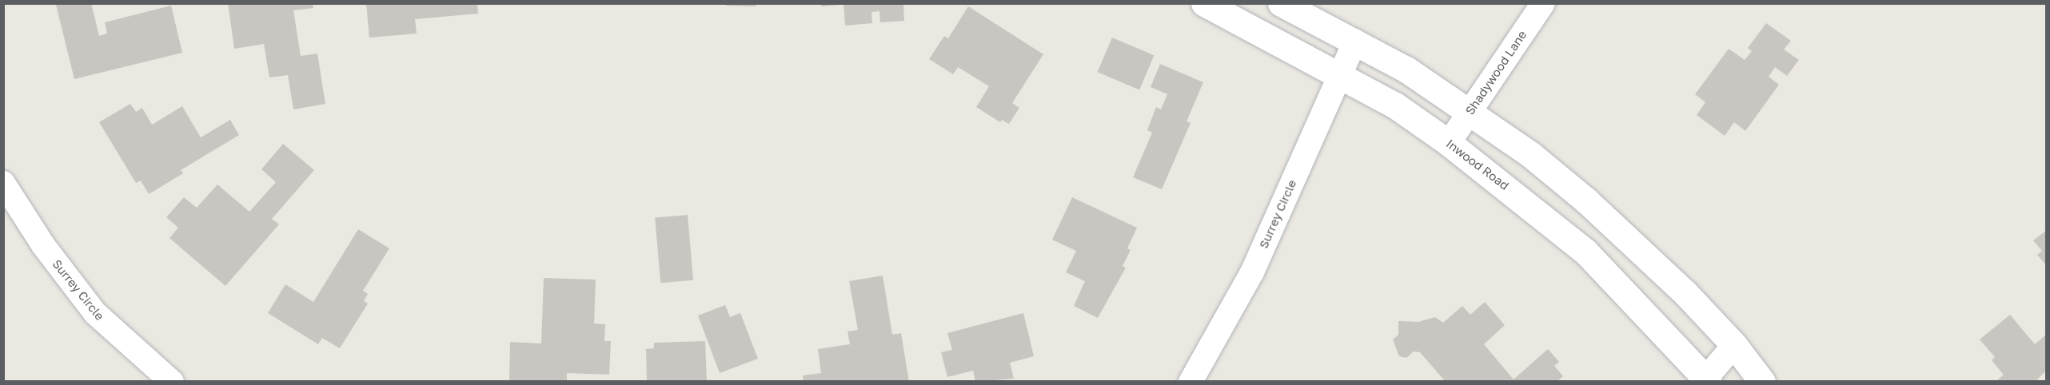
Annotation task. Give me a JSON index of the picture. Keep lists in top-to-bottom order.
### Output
{
  "streets": {
    "main road": ["Inwood Road"],
    "street": ["Shadywood Lane", "Surrey Circle"]
  },
  "crossings": [
    ["Shadywood Lane", "Inwood Road"],
    ["Inwood Road", "Surrey Circle"]
  ]
}
